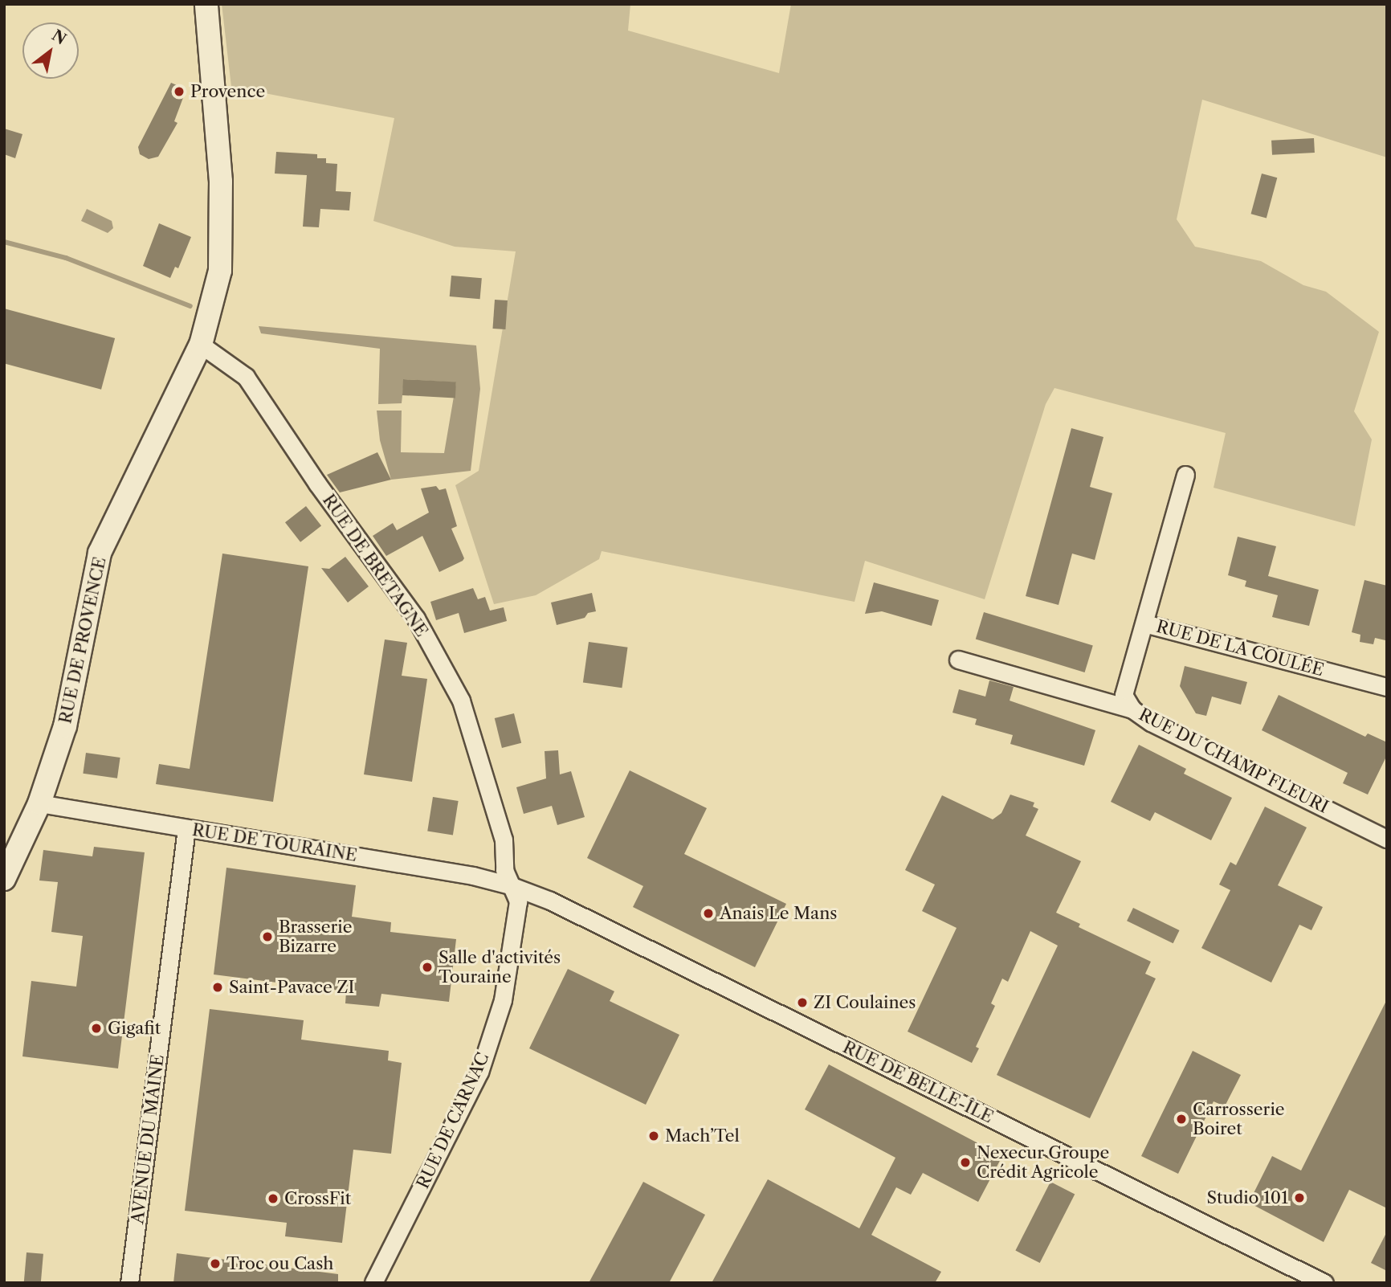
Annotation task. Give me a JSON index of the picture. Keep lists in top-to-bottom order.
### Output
{
  "streets": {
    "street": [
      "RUE DE BRETAGNE",
      "RUE DE PROVENCE",
      "RUE DE LA COULÉE",
      "RUE DU CHAMP FLEURI",
      "RUE DE TOURAINE",
      "RUE DE BELLE-ÎLE",
      "RUE DE CARNAC",
      "AVENUE DU MAINE"
    ]
  },
  "crossings": [
    ["RUE DE BRETAGNE", "RUE DE PROVENCE"],
    ["RUE DE BRETAGNE", "RUE DE TOURAINE"],
    ["RUE DE BRETAGNE", "RUE DE BELLE-ÎLE"],
    ["RUE DE BRETAGNE", "RUE DE CARNAC"],
    ["RUE DE PROVENCE", "RUE DE TOURAINE"],
    ["RUE DE LA COULÉE", "RUE DU CHAMP FLEURI"],
    ["RUE DE TOURAINE", "RUE DE BELLE-ÎLE"],
    ["RUE DE TOURAINE", "RUE DE CARNAC"],
    ["RUE DE TOURAINE", "AVENUE DU MAINE"],
    ["RUE DE BELLE-ÎLE", "RUE DE CARNAC"]
  ],
  "places": [
    "Provence",
    "Anais Le Mans",
    "Brasserie Bizarre",
    "Salle d'activités Touraine",
    "Saint-Pavace ZI",
    "ZI Coulaines",
    "Gigafit",
    "Carrosserie Boiret",
    "Mach’Tel",
    "Nexecur Groupe Crédit Agricole",
    "Studio 101",
    "CrossFit",
    "Troc ou Cash"
  ],
  "north": "top right"
}
